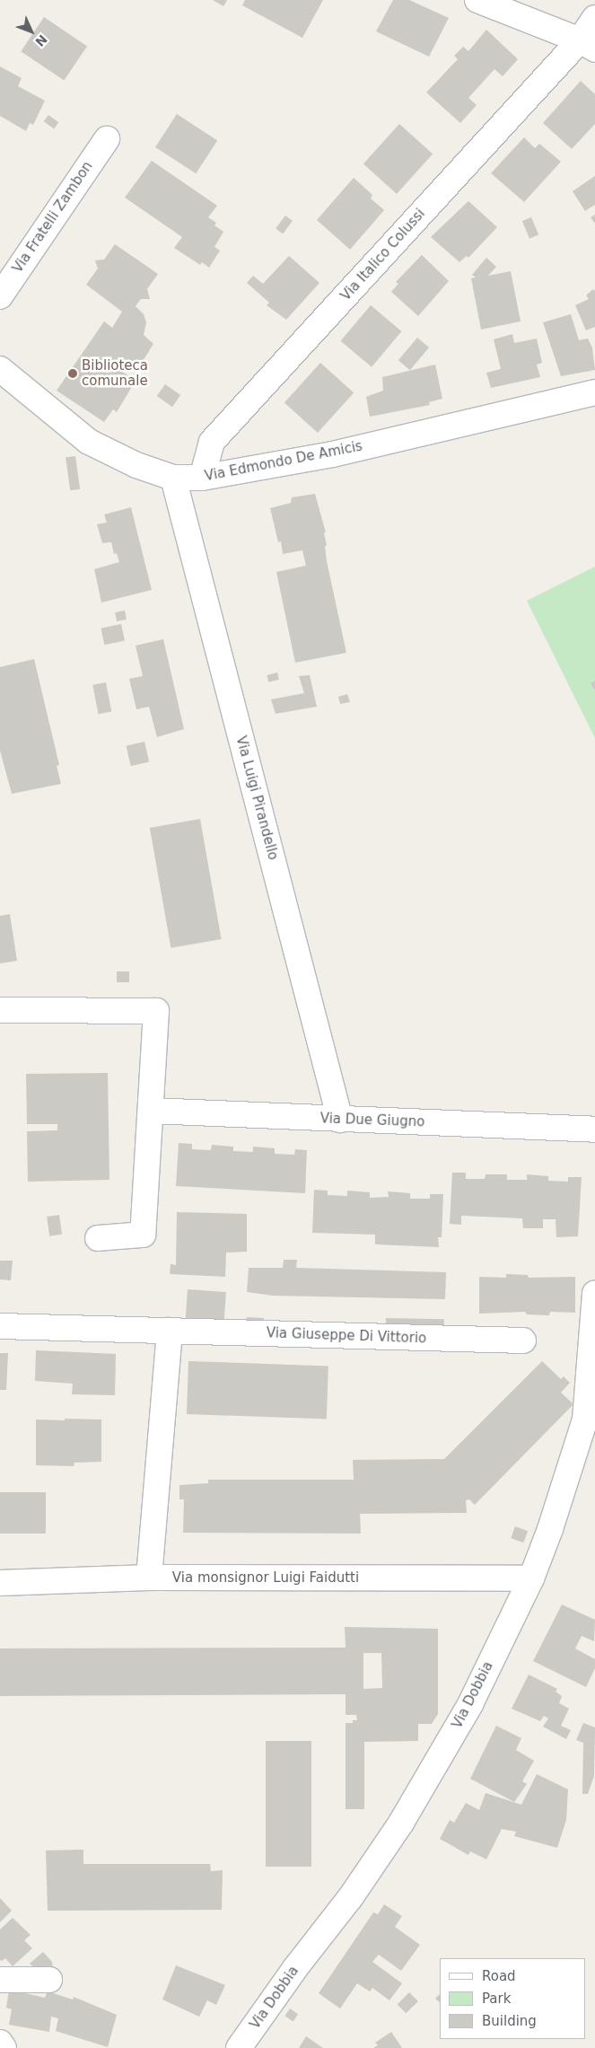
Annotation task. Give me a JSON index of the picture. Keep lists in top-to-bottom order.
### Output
{
  "streets": {
    "street": [
      "Via Fratelli Zambon",
      "Via Italico Colussi",
      "Via Edmondo De Amicis",
      "Via Luigi Pirandello",
      "Via Due Giugno",
      "Via Giuseppe Di Vittorio",
      "Via monsignor Luigi Faidutti",
      "Via Dobbia"
    ]
  },
  "crossings": [
    ["Via Italico Colussi", "Via Edmondo De Amicis"],
    ["Via Edmondo De Amicis", "Via Luigi Pirandello"],
    ["Via Luigi Pirandello", "Via Due Giugno"],
    ["Via monsignor Luigi Faidutti", "Via Dobbia"]
  ],
  "places": ["Biblioteca comunale"],
  "legend": ["Road", "Park", "Building"],
  "north": "bottom right"
}
